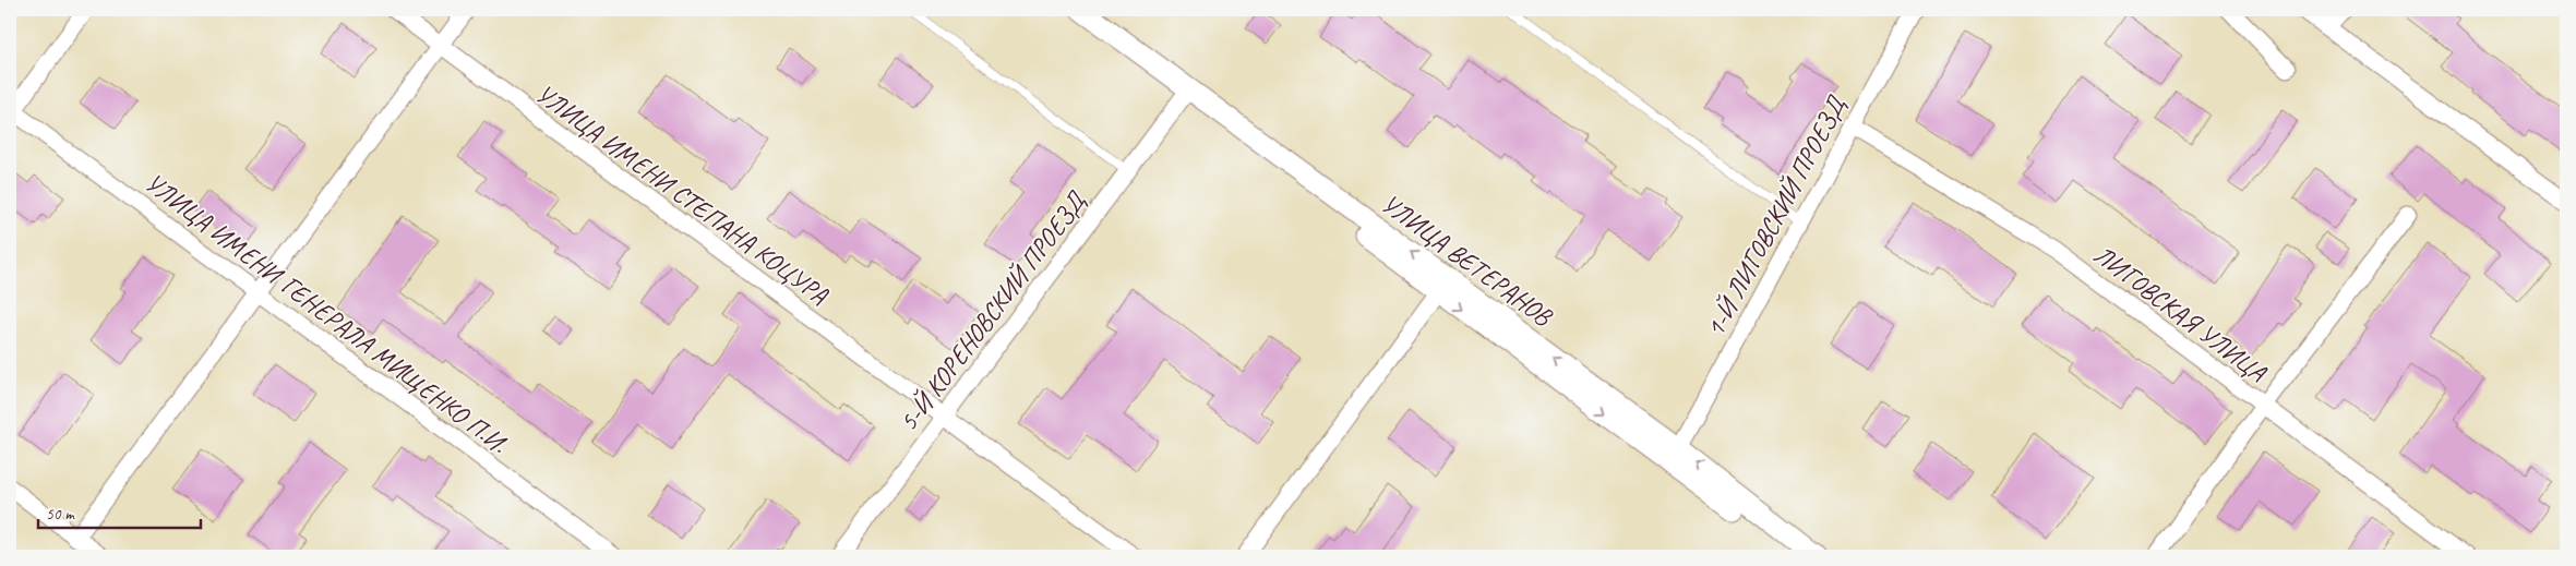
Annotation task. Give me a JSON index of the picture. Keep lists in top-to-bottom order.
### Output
{
  "streets": {
    "street": [
      "УЛИЦА ИМЕНИ СТЕПАНА КОЦУРА",
      "1-Й ЛИГОВСКИЙ ПРОЕЗД",
      "УЛИЦА ВЕТЕРАНОВ",
      "5-Й КОРЕНОВСКИЙ ПРОЕЗД",
      "УЛИЦА ИМЕНИ ГЕНЕРАЛА МИЩЕНКО П.И.",
      "ЛИГОВСКАЯ УЛИЦА"
    ]
  },
  "crossings": [
    ["УЛИЦА ИМЕНИ СТЕПАНА КОЦУРА", "5-Й КОРЕНОВСКИЙ ПРОЕЗД"],
    ["1-Й ЛИГОВСКИЙ ПРОЕЗД", "УЛИЦА ВЕТЕРАНОВ"],
    ["1-Й ЛИГОВСКИЙ ПРОЕЗД", "ЛИГОВСКАЯ УЛИЦА"],
    ["УЛИЦА ВЕТЕРАНОВ", "5-Й КОРЕНОВСКИЙ ПРОЕЗД"]
  ],
  "scale_bar": "50 m"
}
